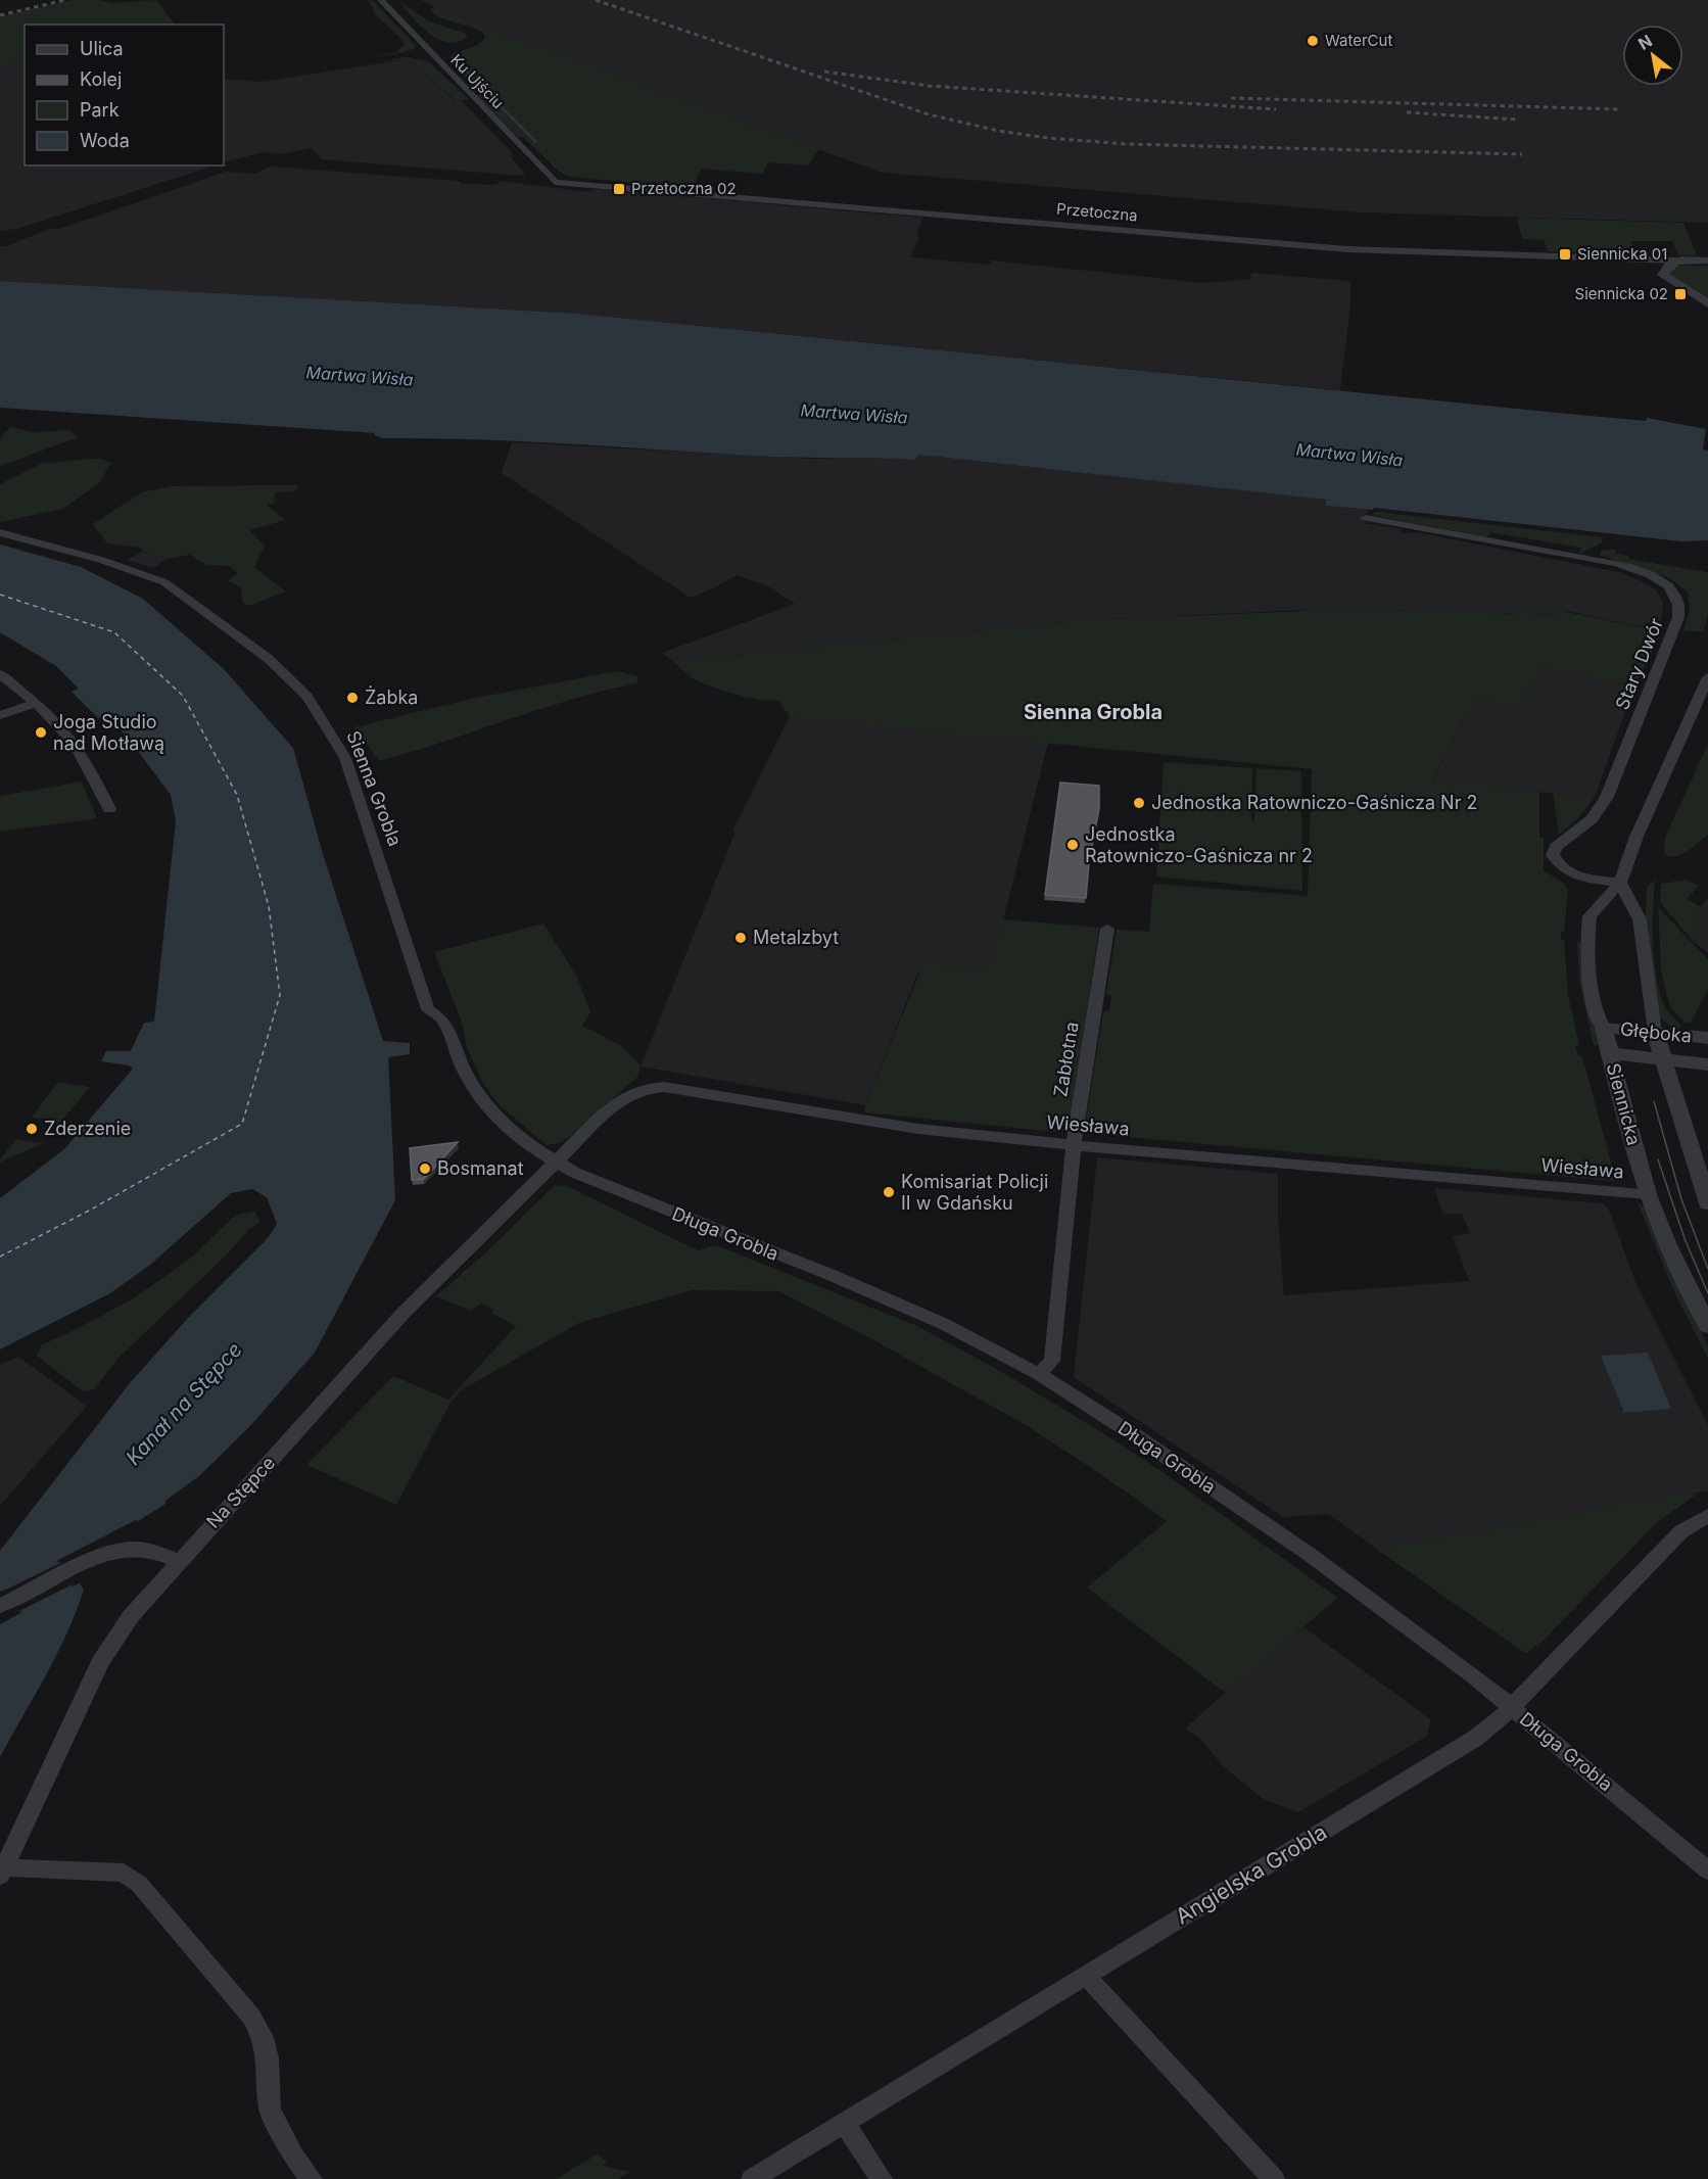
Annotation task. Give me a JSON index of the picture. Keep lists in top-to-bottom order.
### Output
{
  "streets": {
    "street": [
      "Ku Ujściu",
      "Przetoczna",
      "Stary Dwór",
      "Sienna Grobla",
      "Głęboka",
      "Zabłotna",
      "Siennicka",
      "Wiesława",
      "Długa Grobla",
      "Na Stępce",
      "Angielska Grobla"
    ]
  },
  "crossings": [
    ["Ku Ujściu", "Przetoczna"],
    ["Stary Dwór", "Siennicka"],
    ["Sienna Grobla", "Wiesława"],
    ["Sienna Grobla", "Długa Grobla"],
    ["Sienna Grobla", "Na Stępce"],
    ["Głęboka", "Siennicka"],
    ["Zabłotna", "Wiesława"],
    ["Zabłotna", "Długa Grobla"],
    ["Siennicka", "Wiesława"],
    ["Wiesława", "Długa Grobla"],
    ["Wiesława", "Na Stępce"],
    ["Długa Grobla", "Na Stępce"],
    ["Długa Grobla", "Angielska Grobla"]
  ],
  "districts": ["Sienna Grobla"],
  "water": ["Martwa Wisła", "Kanał na Stępce"],
  "places": {
    "other": [
      "WaterCut",
      "Żabka",
      "Joga Studio nad Motławą",
      "Jednostka Ratowniczo-Gaśnicza Nr 2",
      "Jednostka Ratowniczo-Gaśnicza nr 2",
      "Metalzbyt",
      "Zderzenie",
      "Bosmanat",
      "Komisariat Policji II w Gdańsku"
    ],
    "transit": ["Przetoczna 02", "Siennicka 01", "Siennicka 02"]
  },
  "legend": [
    "Ulica",
    "Kolej",
    "Park",
    "Woda"
  ],
  "north": "top left"
}
